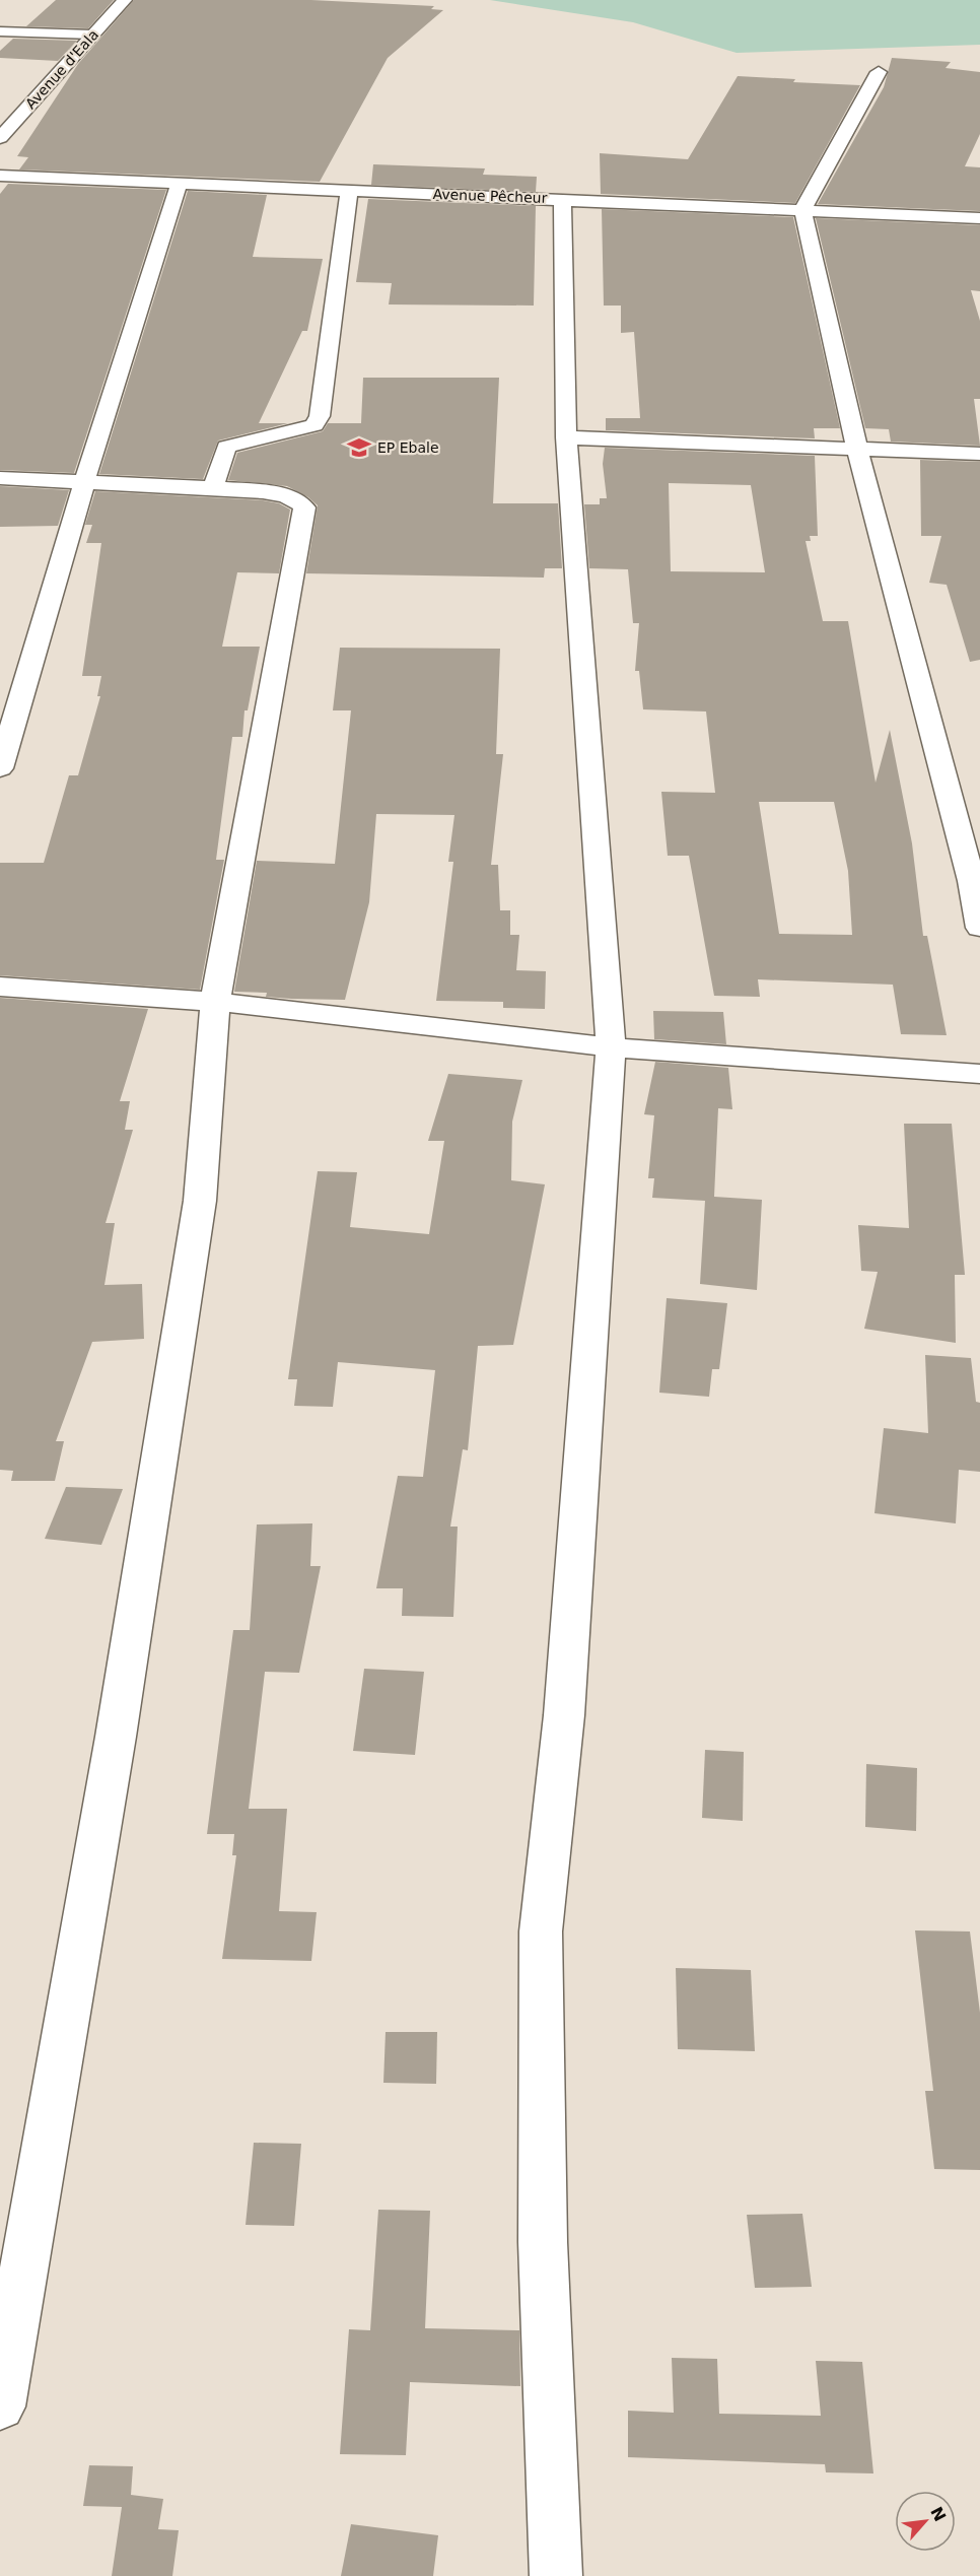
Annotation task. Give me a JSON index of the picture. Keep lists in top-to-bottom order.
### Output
{
  "streets": {
    "street": ["Avenue d'Eala", "Avenue Pêcheur"]
  },
  "places": {
    "school or university": ["EP Ebale"]
  },
  "north": "top right"
}
